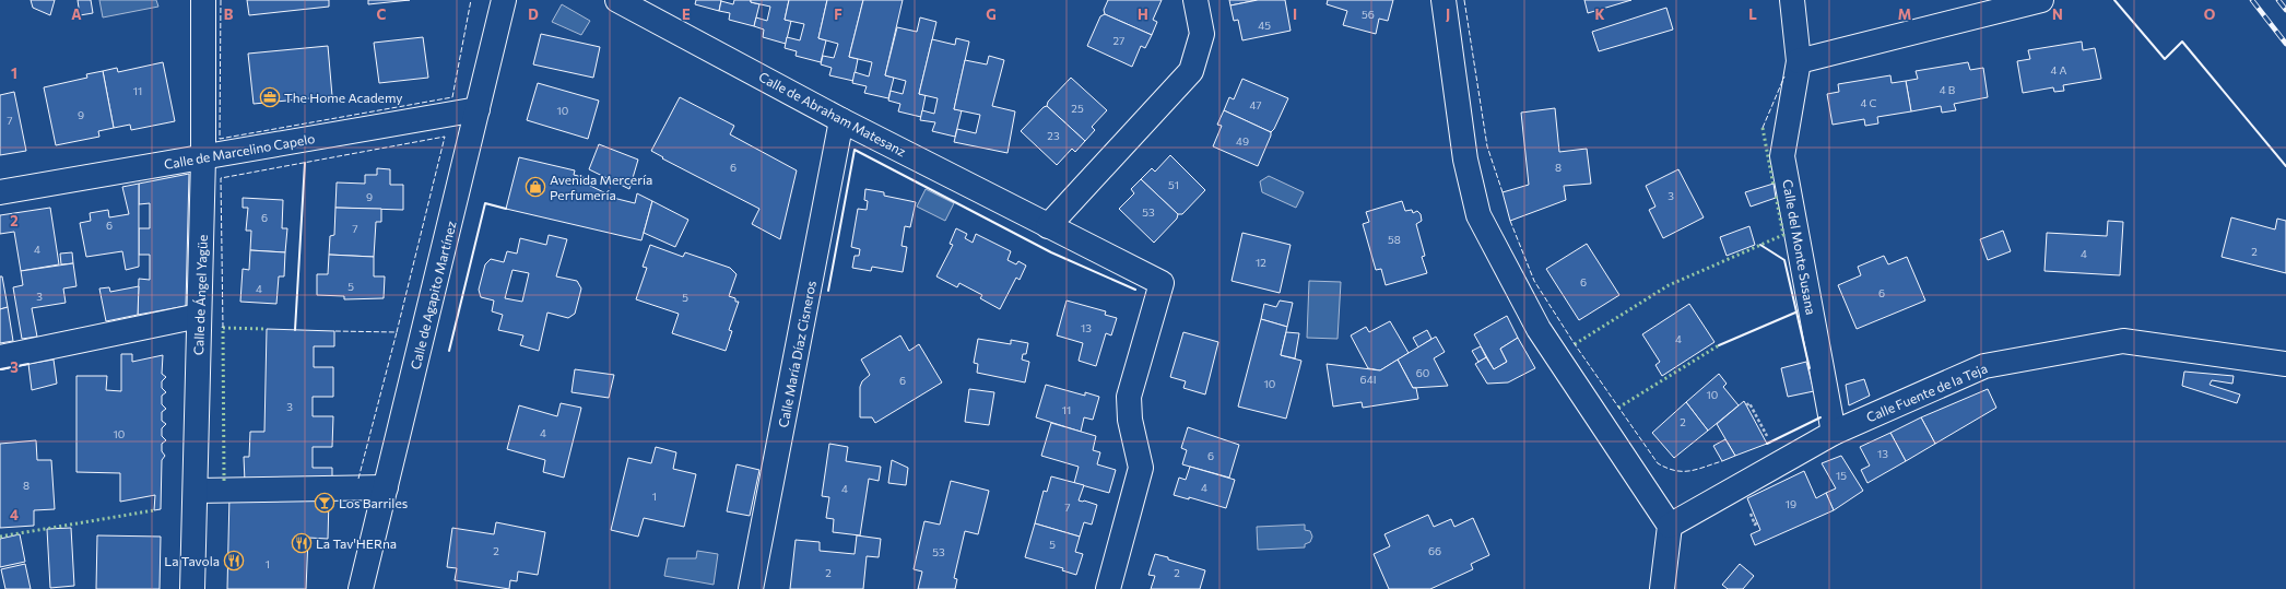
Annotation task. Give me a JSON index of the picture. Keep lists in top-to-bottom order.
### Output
{
  "streets": {
    "street": [
      "Calle de Abraham Matesanz",
      "Calle de Marcelino Capelo",
      "Calle del Monte Susana",
      "Calle de Ángel Yagüe",
      "Calle de Agapito Martínez",
      "Calle María Díaz Cisneros",
      "Calle Fuente de la Teja"
    ]
  },
  "crossings": [
    ["Calle de Abraham Matesanz", "Calle María Díaz Cisneros"],
    ["Calle de Marcelino Capelo", "Calle de Ángel Yagüe"],
    ["Calle de Marcelino Capelo", "Calle de Agapito Martínez"],
    ["Calle del Monte Susana", "Calle Fuente de la Teja"]
  ],
  "places": {
    "office": ["The Home Academy"],
    "shop": ["Avenida Mercería Perfumería"],
    "bar": ["Los Barriles"],
    "restaurant": ["La Tav'HERna", "La Tavola"]
  },
  "house_numbers": [
    "56",
    "45",
    "27",
    "4 A",
    "4 B",
    "11",
    "4 C",
    "47",
    "25",
    "10",
    "9",
    "7",
    "23",
    "49",
    "6",
    "8",
    "51",
    "3",
    "9",
    "53",
    "6",
    "6",
    "7",
    "58",
    "4",
    "2",
    "4",
    "12",
    "6",
    "5",
    "4",
    "6",
    "3",
    "5",
    "13",
    "4",
    "60",
    "64I",
    "6",
    "10",
    "10",
    "3",
    "11",
    "2",
    "4",
    "10",
    "13",
    "6",
    "15",
    "8",
    "4",
    "4",
    "1",
    "19",
    "7",
    "5",
    "2",
    "66",
    "53",
    "1",
    "2",
    "2"
  ],
  "grid": {
    "columns": [
      "A",
      "B",
      "C",
      "D",
      "E",
      "F",
      "G",
      "H",
      "I",
      "J",
      "K",
      "L",
      "M",
      "N",
      "O"
    ],
    "rows": [
      "1",
      "2",
      "3",
      "4"
    ]
  }
}
